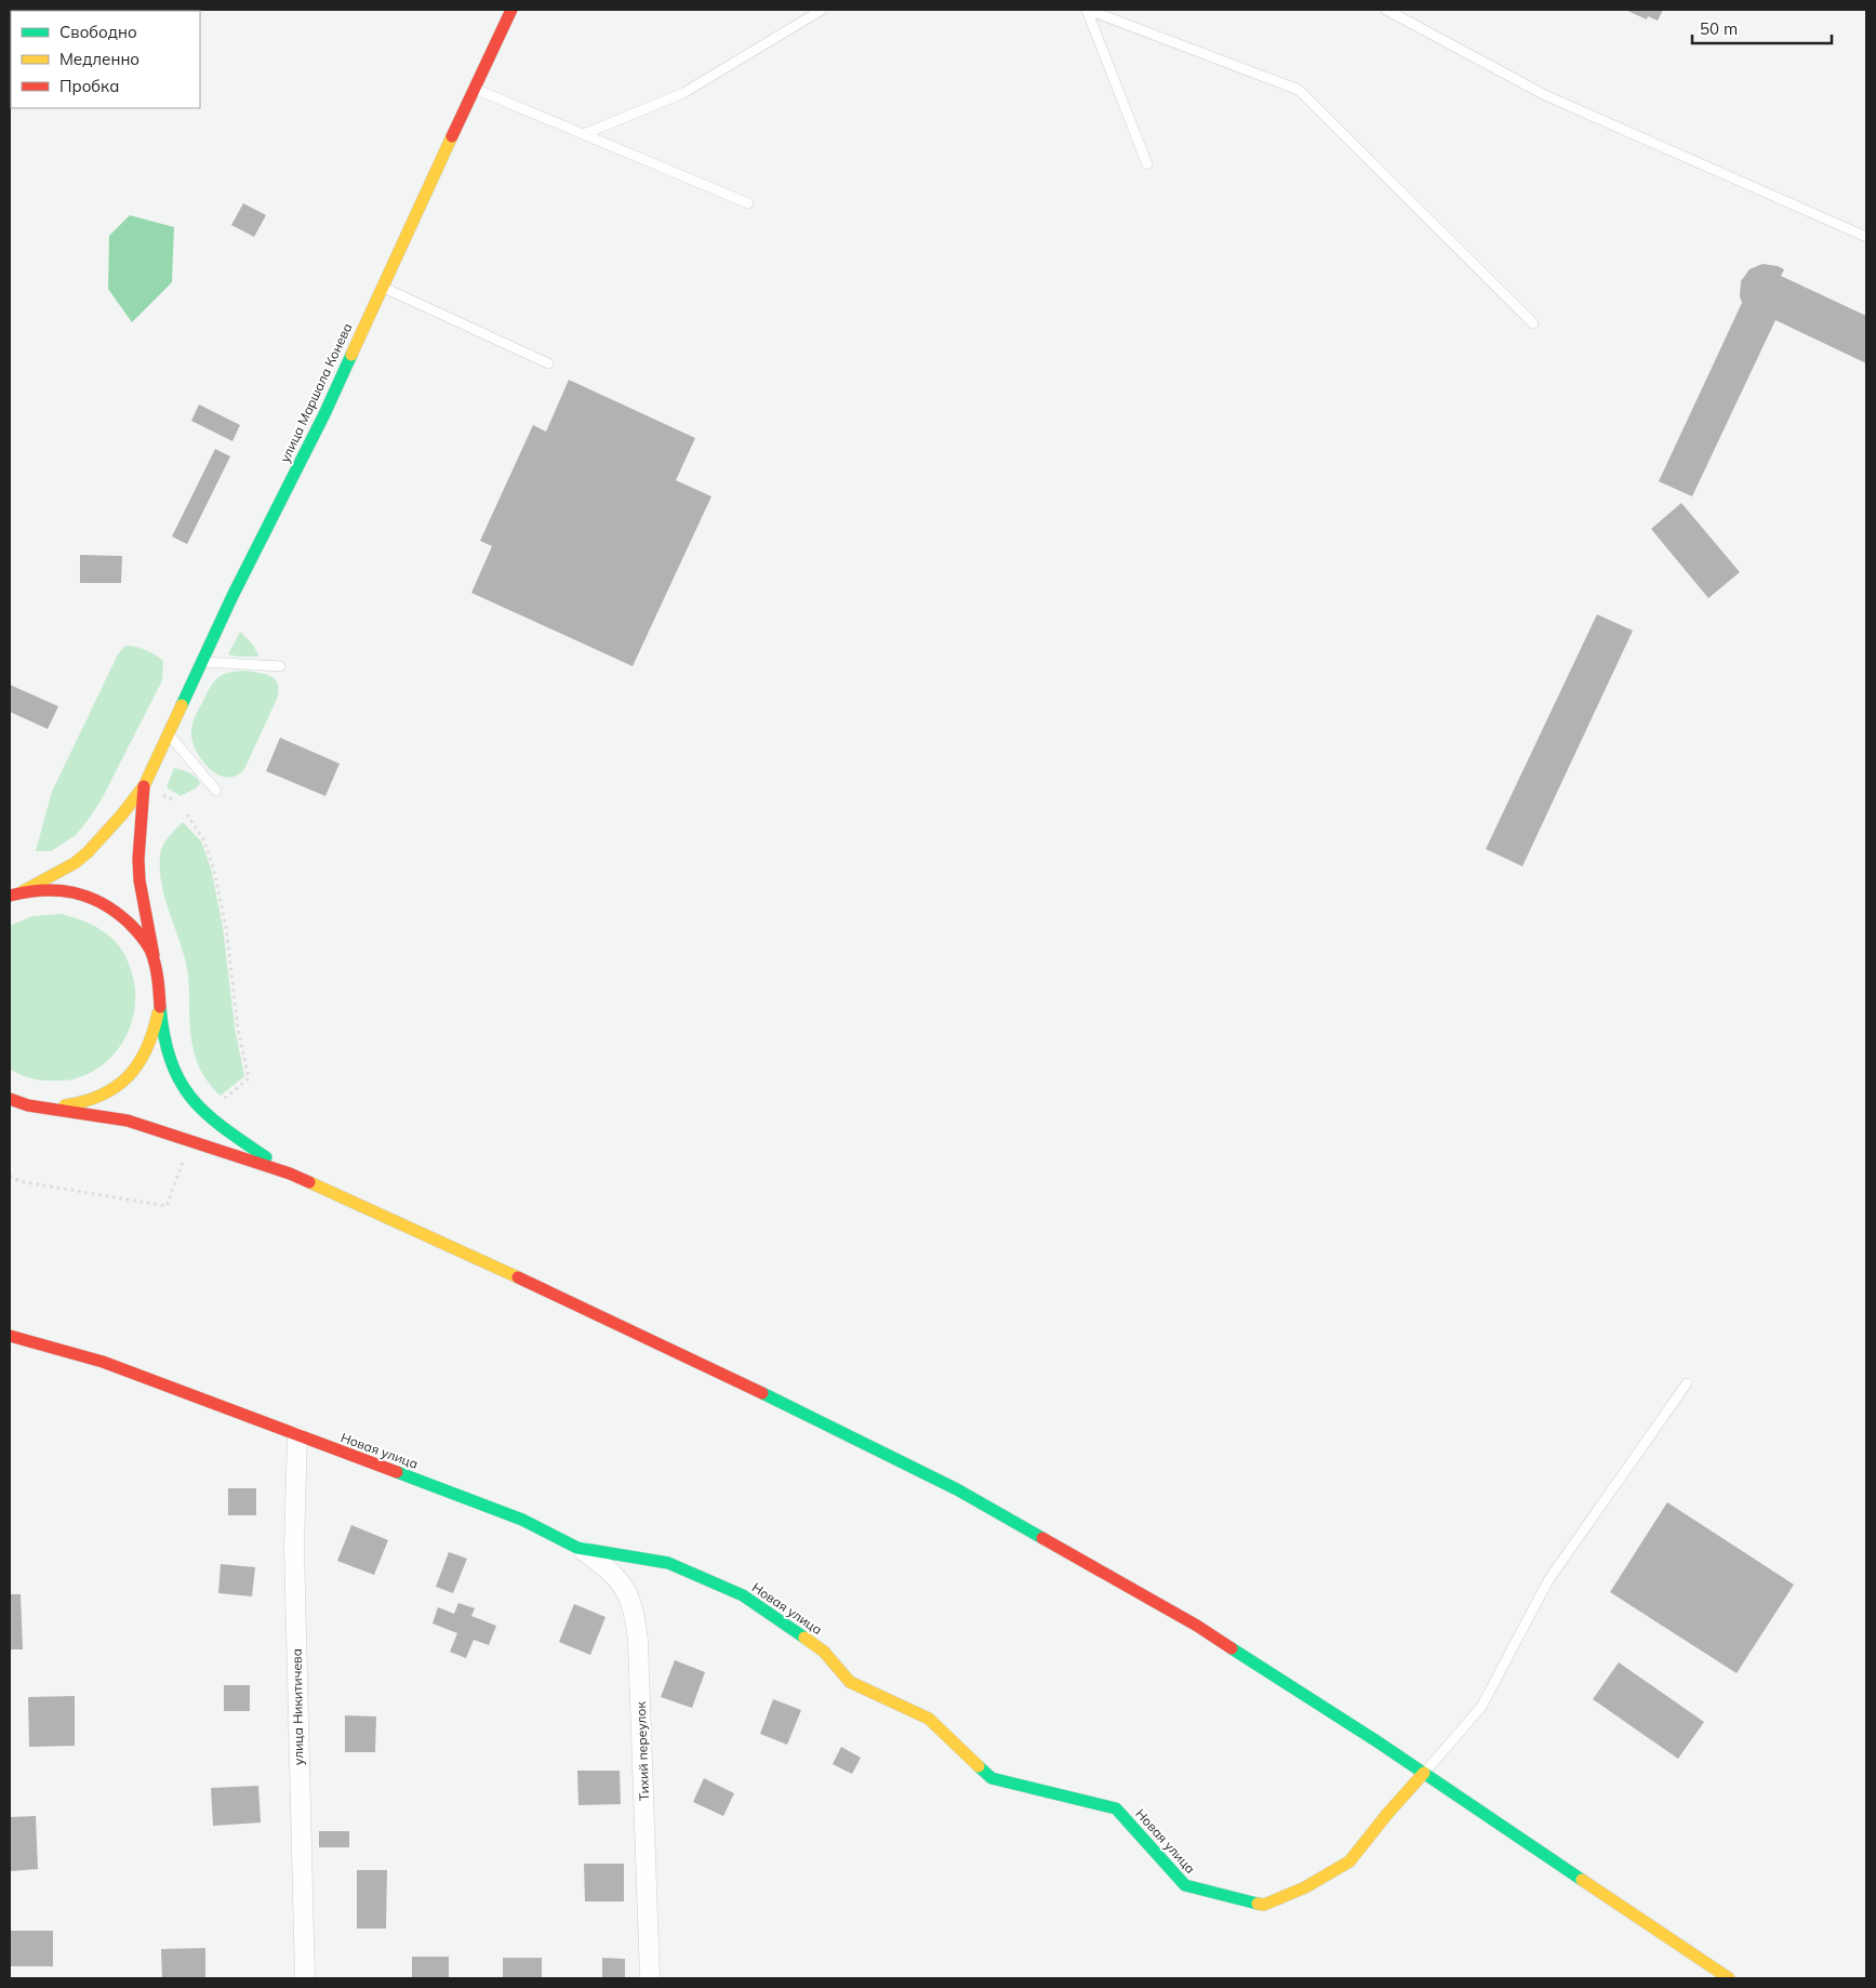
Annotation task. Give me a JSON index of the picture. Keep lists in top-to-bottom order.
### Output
{
  "streets": {
    "main road": ["улица Маршала Конева", "Новая улица"],
    "street": ["улица Никитичева", "Тихий переулок"]
  },
  "crossings": [
    ["Новая улица", "улица Никитичева"],
    ["Новая улица", "Тихий переулок"]
  ],
  "legend": ["Свободно", "Медленно", "Пробка"],
  "scale_bar": "50 m"
}
